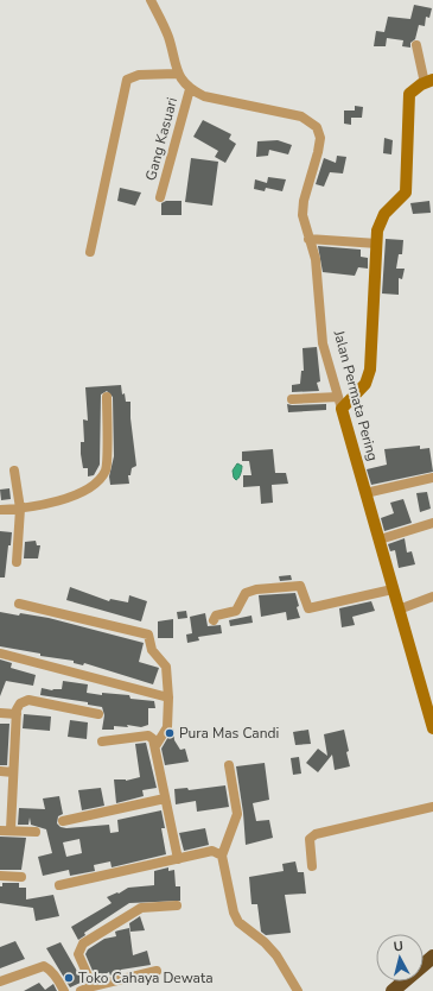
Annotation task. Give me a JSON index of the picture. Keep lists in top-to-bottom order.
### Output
{
  "streets": {
    "street": ["Gang Kasuari", "Jalan Permata Pering"]
  },
  "crossings": [
    ["Gang Kasuari", "Jalan Permata Pering"]
  ],
  "places": ["Pura Mas Candi", "Toko Cahaya Dewata"],
  "north": "top"
}
